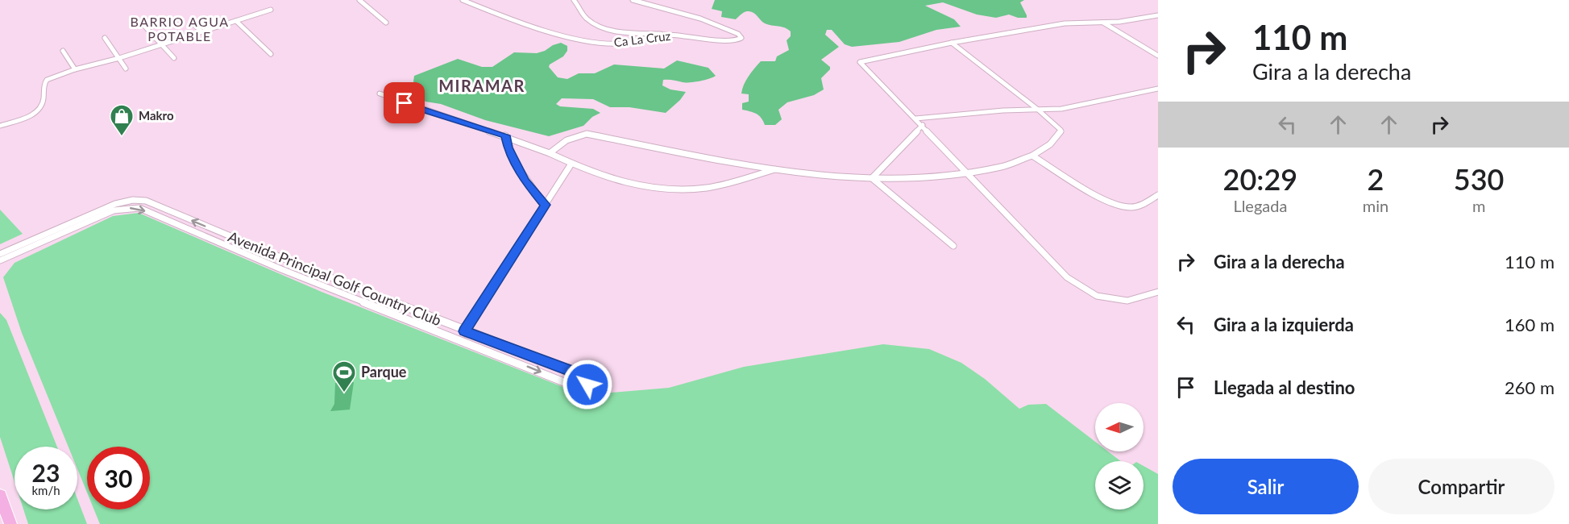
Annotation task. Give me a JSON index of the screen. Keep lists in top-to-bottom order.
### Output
{
  "streets": {
    "street": ["Ca La Cruz", "Avenida Principal Golf Country Club"]
  },
  "districts": ["BARRIO AGUA POTABLE", "MIRAMAR"],
  "places": {
    "shop": ["Makro"],
    "sports": ["Parque"]
  },
  "north": "left",
  "page": {
    "turn": ["110 m", "Gira a la derecha"],
    "eta": [
      "20:29",
      "Llegada",
      "2",
      "min",
      "530",
      "m"
    ],
    "list": [
      {
        "name": "Gira a la derecha",
        "value": "110 m"
      },
      {
        "name": "Gira a la izquierda",
        "value": "160 m"
      },
      {
        "name": "Llegada al destino",
        "value": "260 m"
      }
    ],
    "speed": "23 km/h",
    "limit": "30",
    "buttons": ["Salir", "Compartir"]
  }
}
